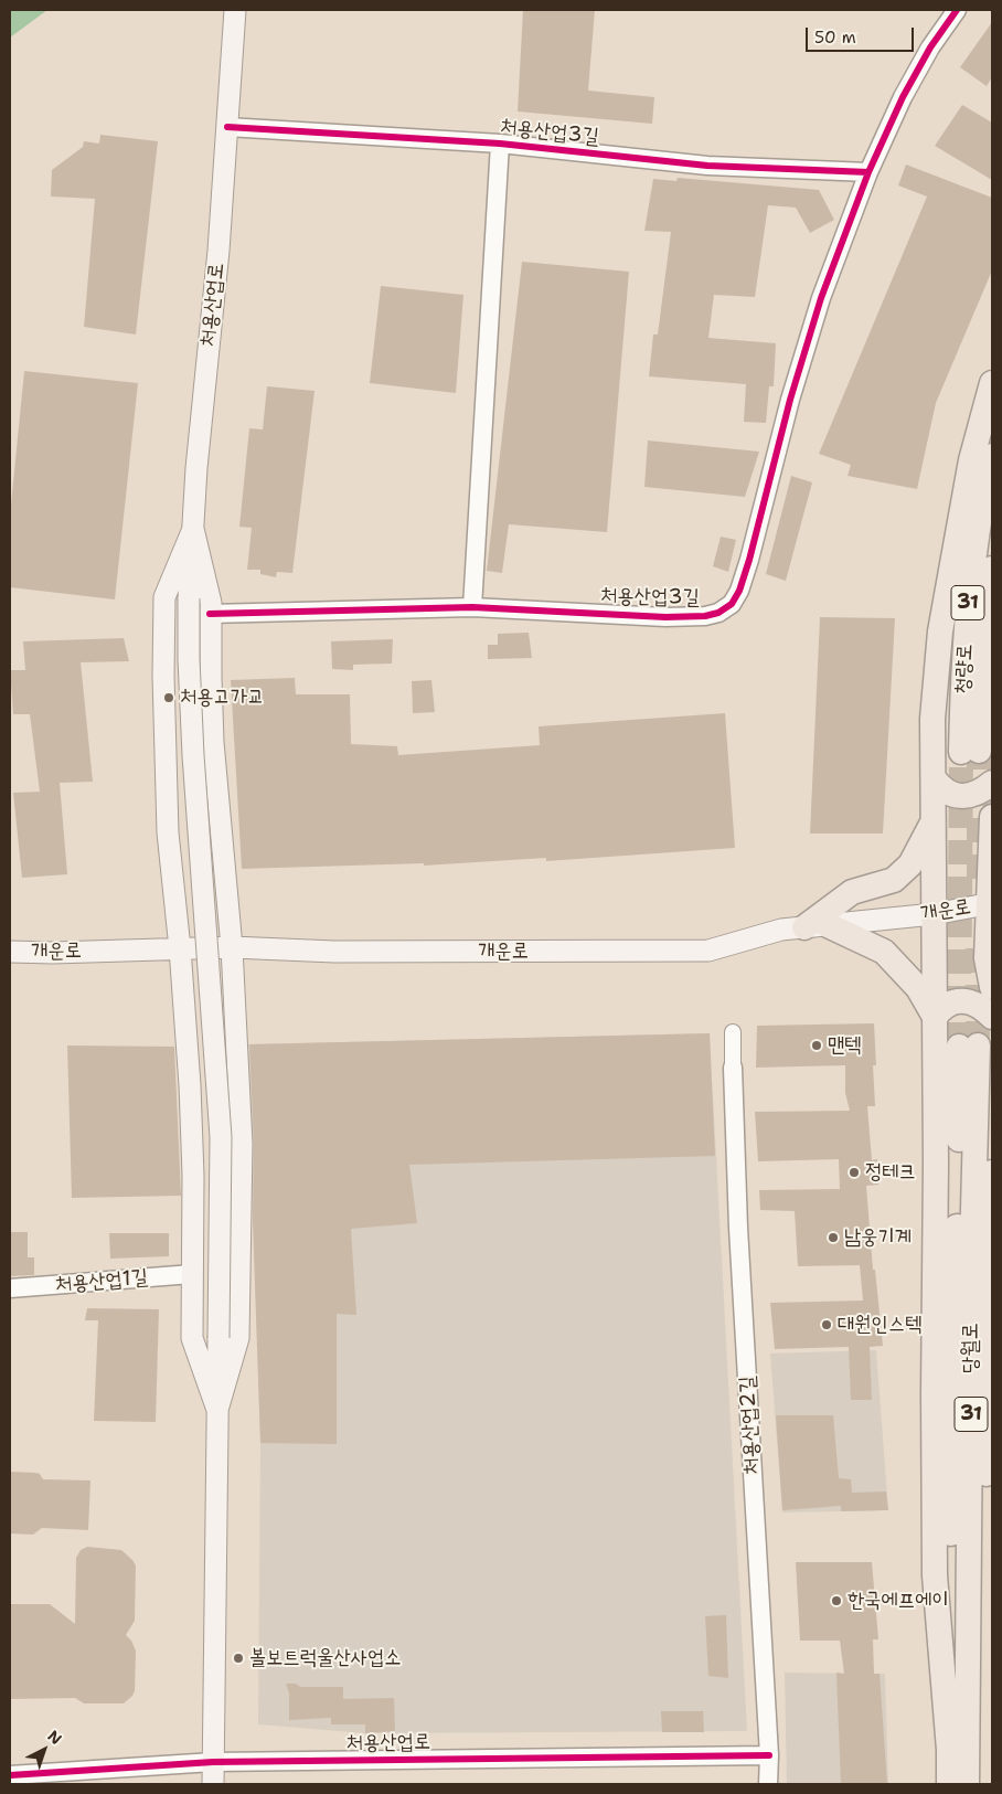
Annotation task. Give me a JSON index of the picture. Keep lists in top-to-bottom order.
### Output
{
  "streets": {
    "highway": ["31", "청량로", "당월로"],
    "main road": ["처용산업로", "개운로"],
    "street": ["처용산업3길", "처용산업1길", "처용산업2길"]
  },
  "crossings": [
    ["처용산업3길", "처용산업로"],
    ["처용산업로", "처용산업2길"]
  ],
  "places": [
    "처용고가교",
    "맨텍",
    "정테크",
    "남웅기계",
    "대원인스텍",
    "한국에프에이",
    "볼보트럭울산사업소"
  ],
  "scale_bar": "50 m",
  "north": "top right"
}
